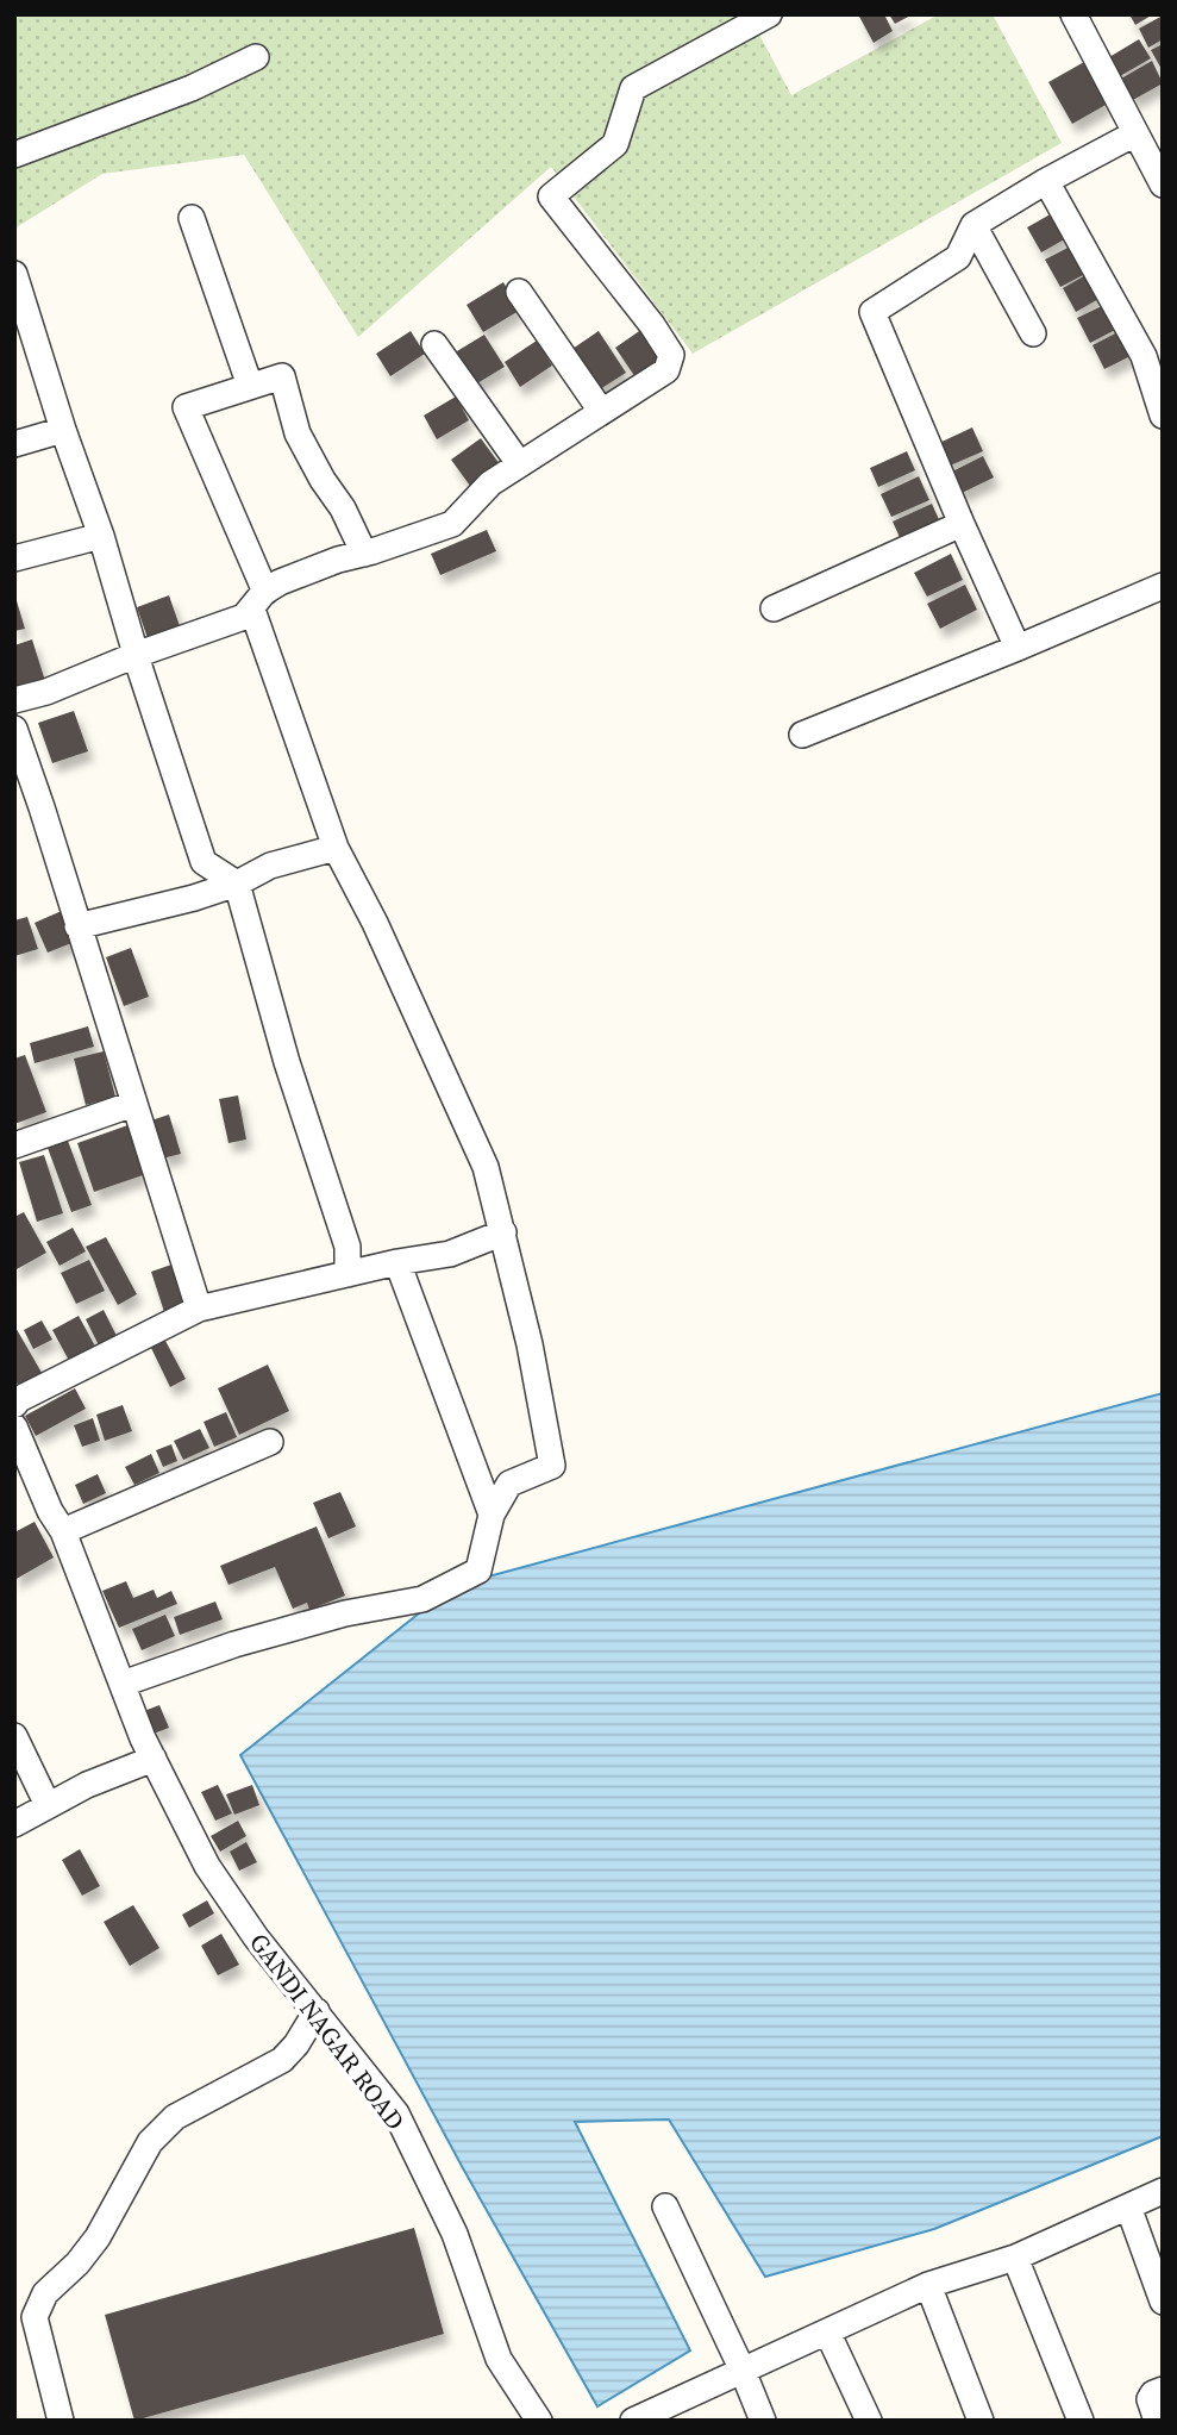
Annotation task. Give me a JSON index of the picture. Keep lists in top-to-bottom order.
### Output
{
  "streets": {
    "street": ["GANDI NAGAR ROAD"]
  }
}
